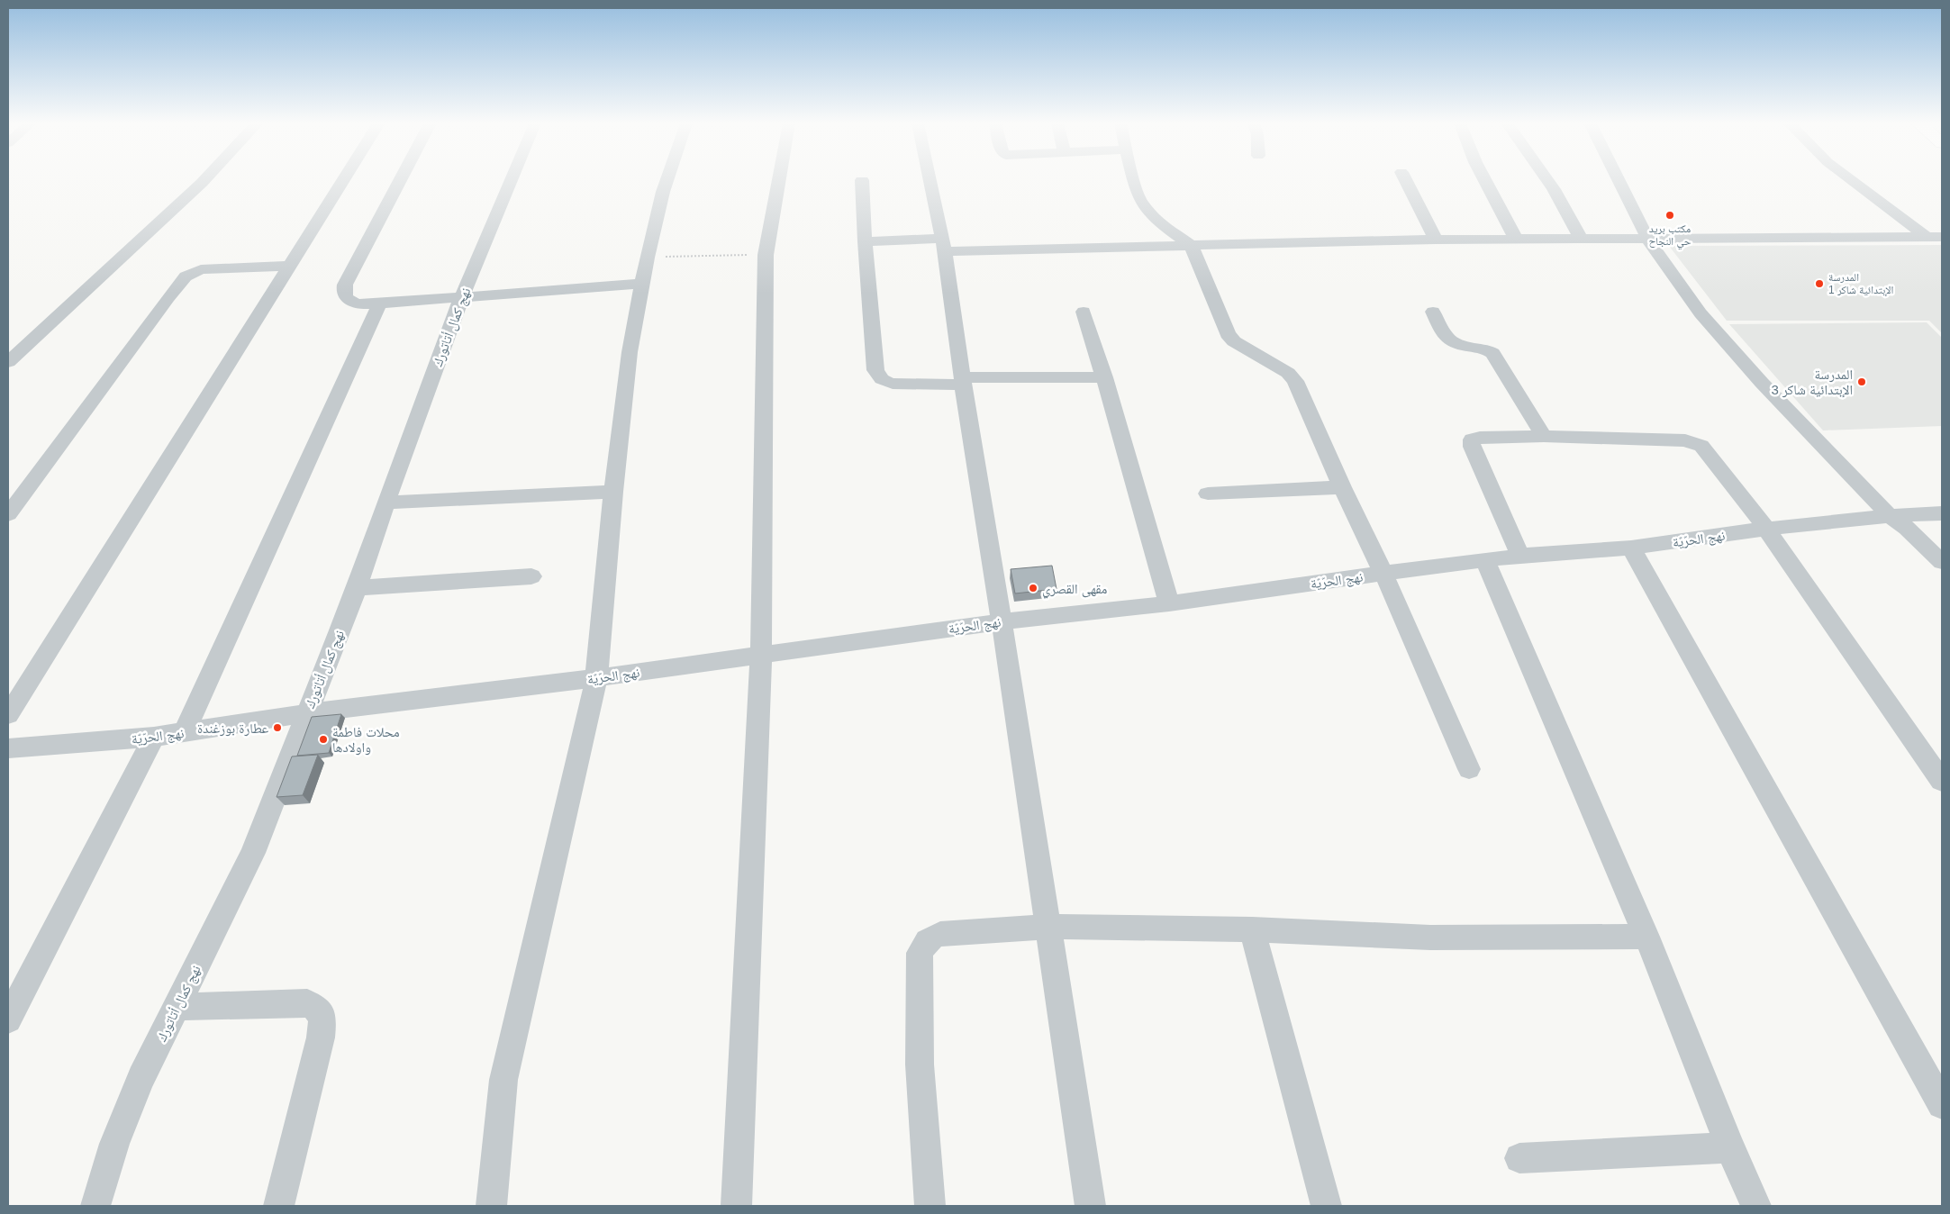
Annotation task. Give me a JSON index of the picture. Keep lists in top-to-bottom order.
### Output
{
  "streets": {
    "street": ["نهج كمال أتاتورك", "نهج الحرّيّة"]
  },
  "crossings": [
    ["نهج كمال أتاتورك", "نهج الحرّيّة"]
  ],
  "places": [
    "مكتب بريد حي النجاح",
    "المدرسة الإبتدائية شاكر 1",
    "المدرسة الإبتدائية شاكر 3",
    "مقهى القصري",
    "عطارة بوزغندة",
    "محلات فاطمة واولادها"
  ]
}
